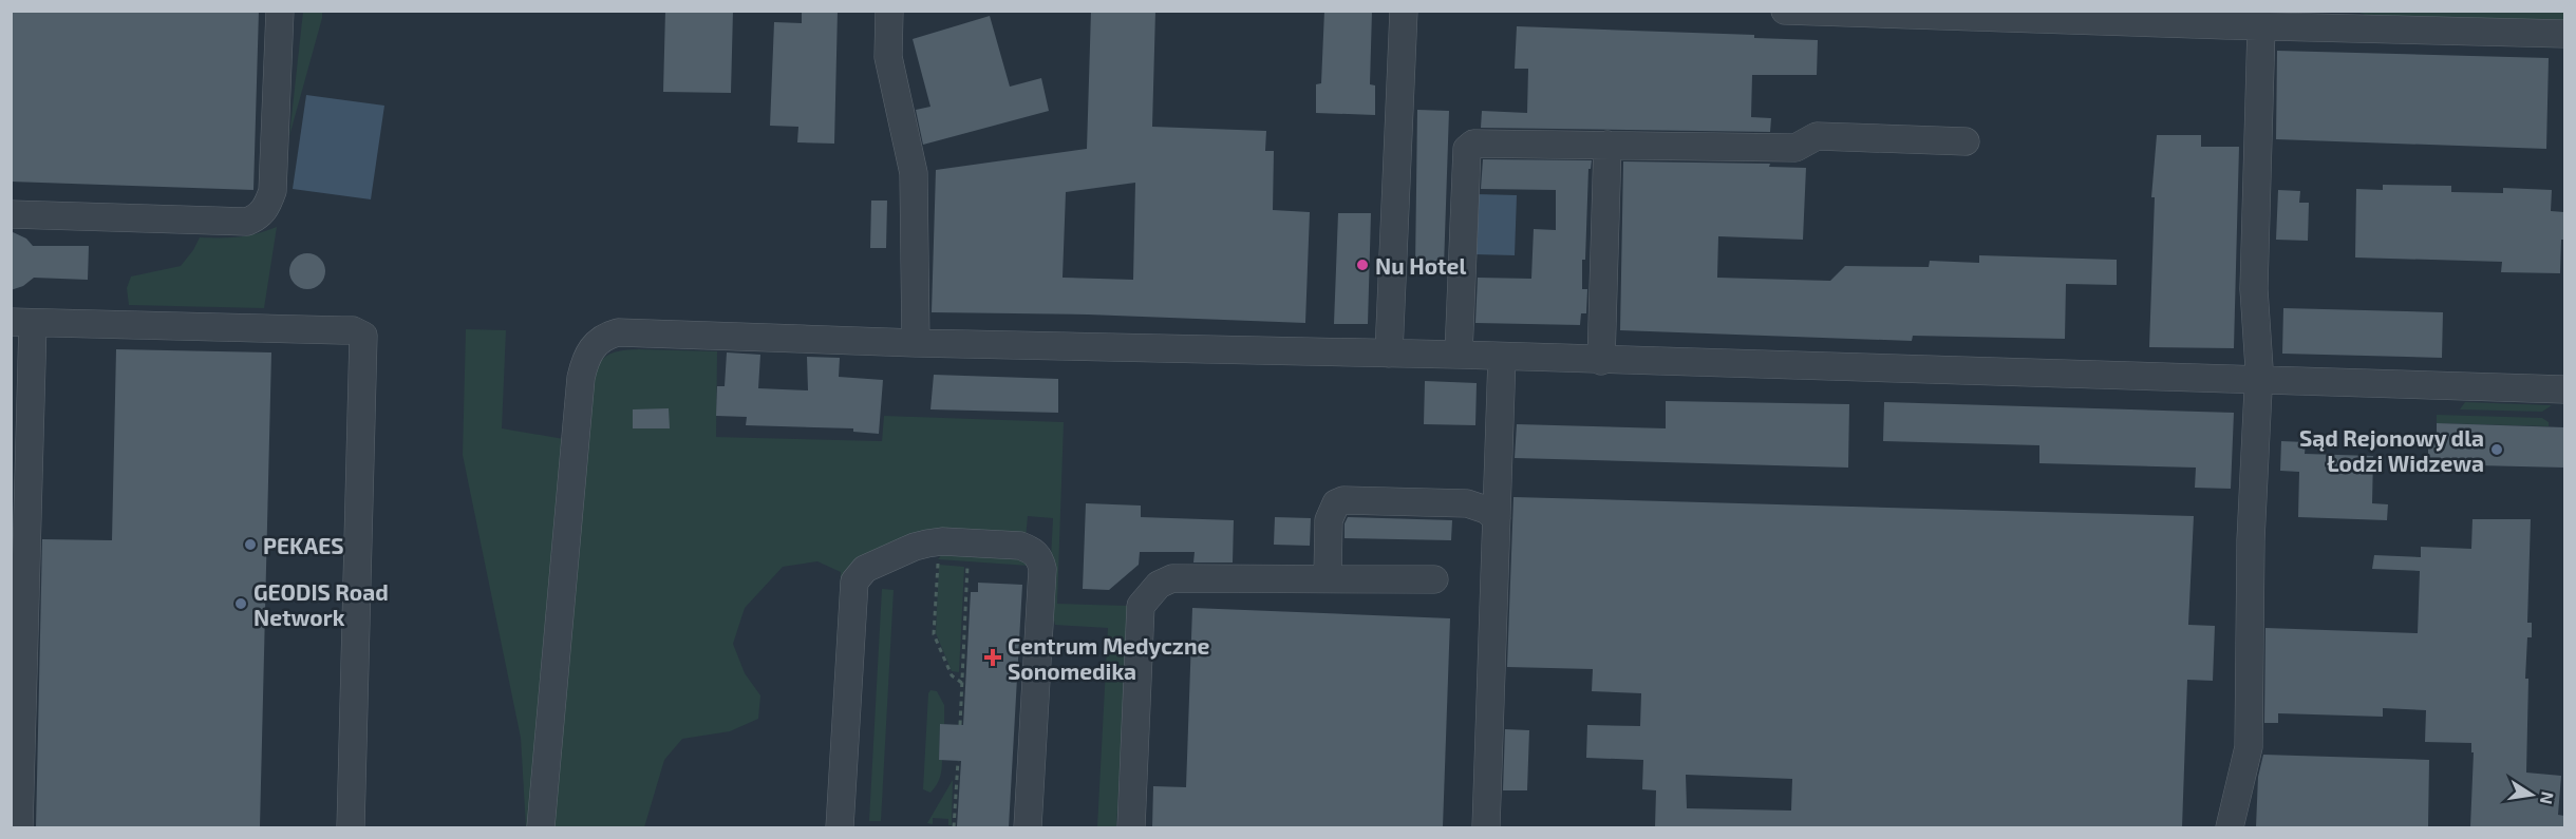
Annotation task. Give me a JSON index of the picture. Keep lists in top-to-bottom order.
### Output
{
  "places": {
    "other": [
      "Nu Hotel",
      "Sąd Rejonowy dla Łodzi Widzewa",
      "PEKAES",
      "GEODIS Road Network"
    ],
    "health": ["Centrum Medyczne Sonomedika"]
  },
  "north": "right"
}
